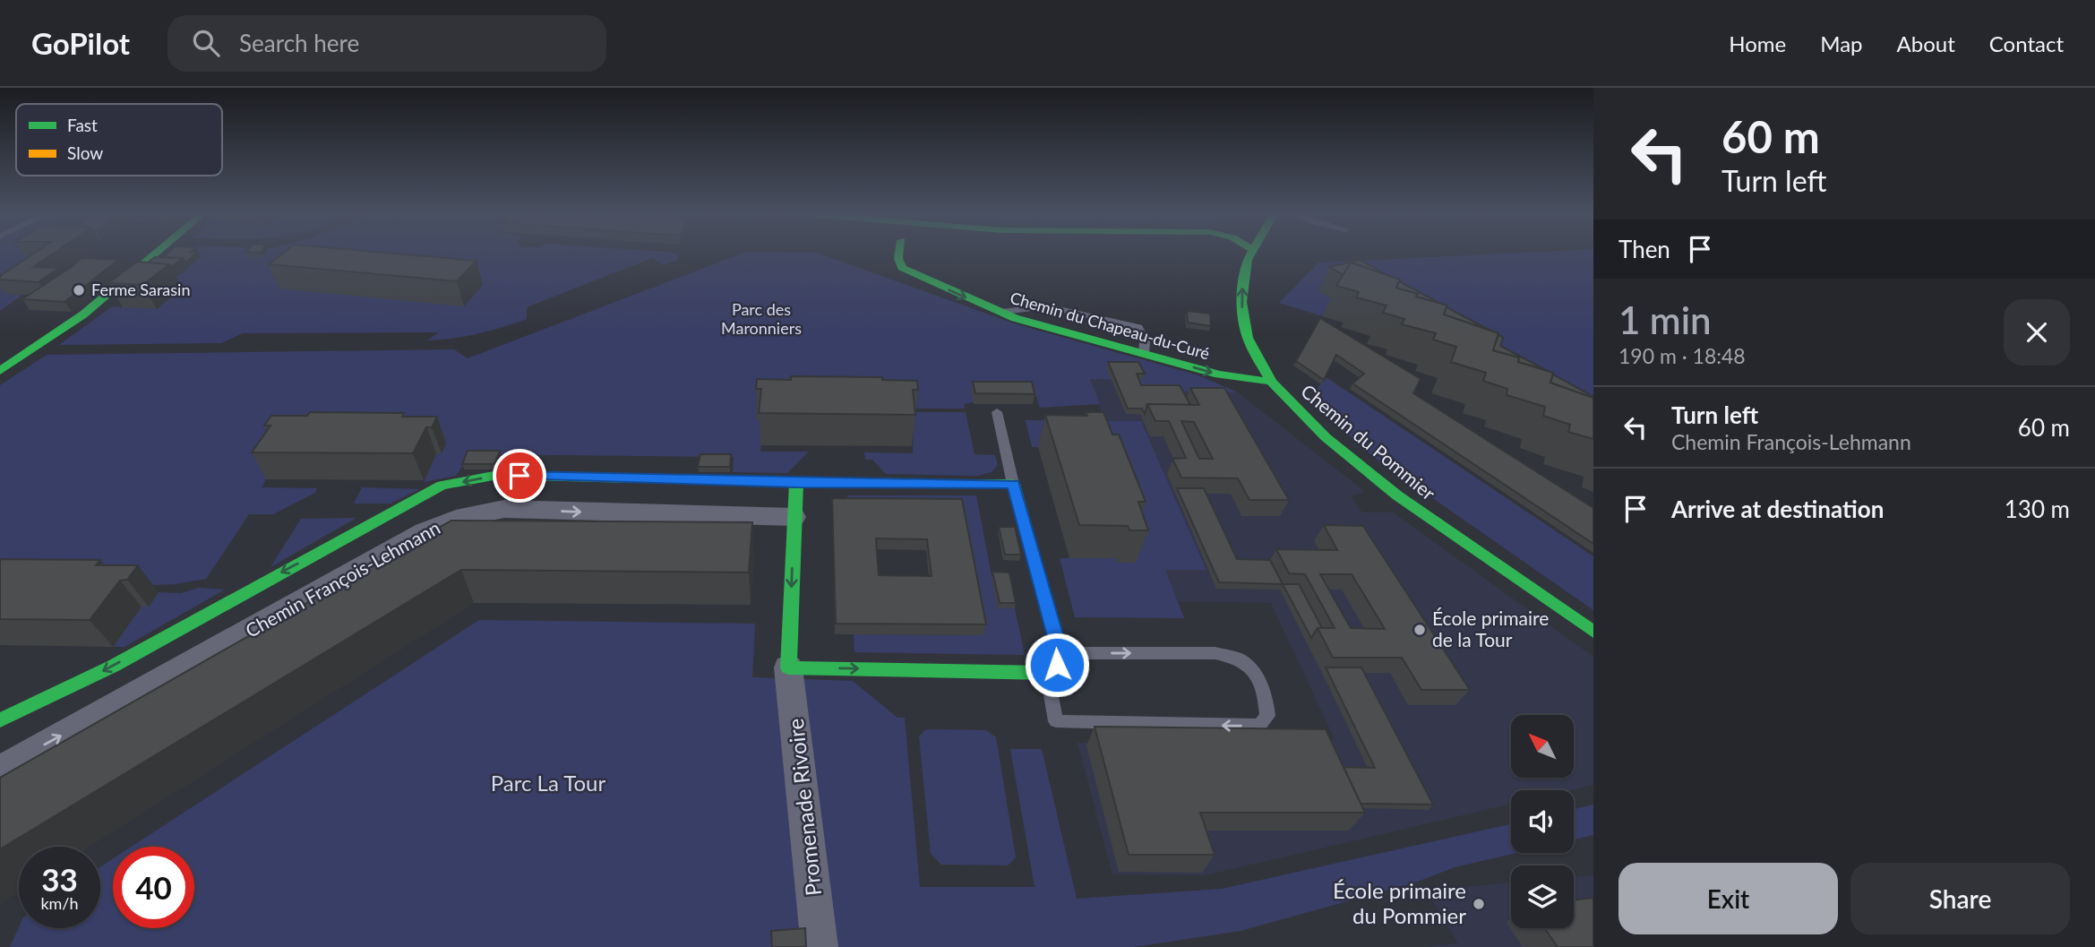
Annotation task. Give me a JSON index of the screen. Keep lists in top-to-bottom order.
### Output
{
  "streets": {
    "street": [
      "Chemin du Chapeau-du-Curé",
      "Chemin du Pommier",
      "Chemin François-Lehmann",
      "Promenade Rivoire"
    ]
  },
  "crossings": [
    ["Chemin du Chapeau-du-Curé", "Chemin du Pommier"]
  ],
  "one_way": ["Chemin du Chapeau-du-Curé"],
  "parks": ["Parc des Maronniers", "Parc La Tour"],
  "places": ["Ferme Sarasin", "École primaire de la Tour", "École primaire du Pommier"],
  "legend": ["Fast", "Slow"],
  "north": "top left",
  "page": {
    "header": "GoPilot",
    "search": "Search here",
    "nav": [
      "Home",
      "Map",
      "About",
      "Contact"
    ],
    "turn": ["60 m", "Turn left"],
    "then": "Then",
    "heading": ["1 min", "190 m · 18:48"],
    "list": [
      {
        "name": "Turn left",
        "note": "Chemin François-Lehmann",
        "value": "60 m"
      },
      {
        "name": "Arrive at destination",
        "value": "130 m"
      }
    ],
    "speed": "33 km/h",
    "limit": "40",
    "buttons": ["Exit", "Share"]
  }
}
